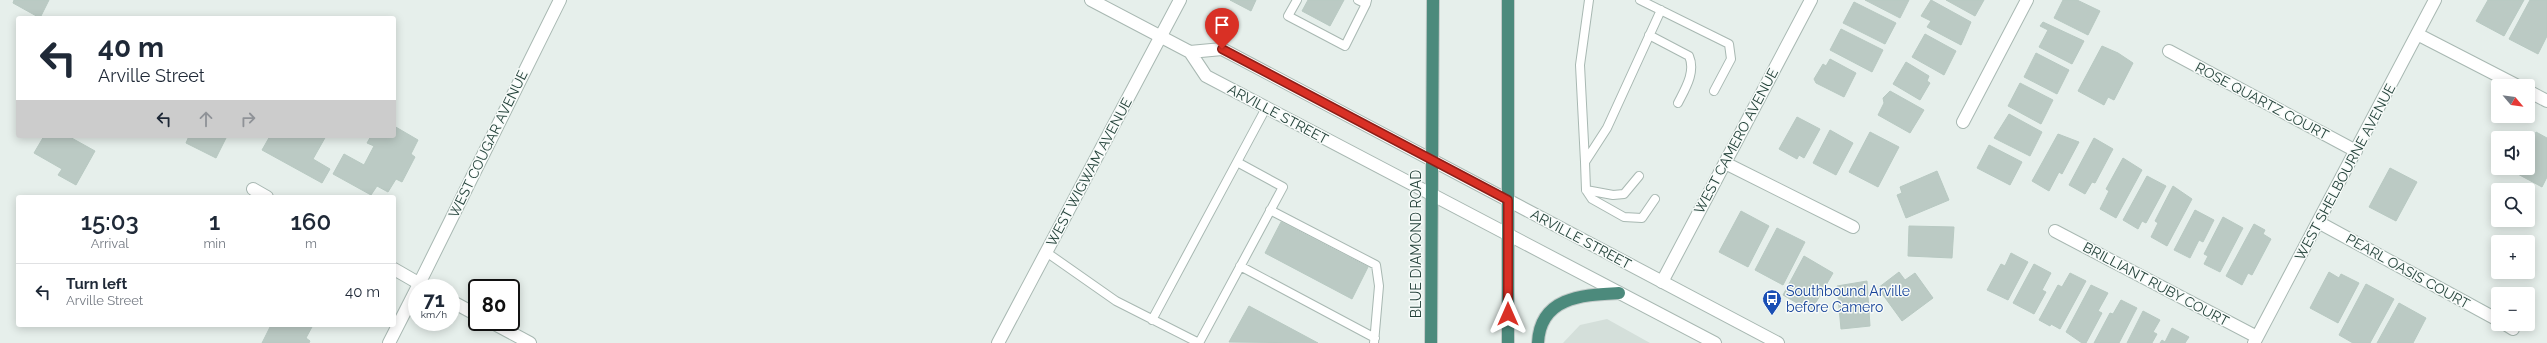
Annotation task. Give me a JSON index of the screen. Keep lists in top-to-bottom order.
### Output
{
  "streets": {
    "highway": ["BLUE DIAMOND ROAD"],
    "street": [
      "ROSE QUARTZ COURT",
      "ARVILLE STREET",
      "WEST CAMERO AVENUE",
      "WEST COUGAR AVENUE",
      "WEST WIGWAM AVENUE",
      "WEST SHELBOURNE AVENUE",
      "PEARL OASIS COURT",
      "BRILLIANT RUBY COURT"
    ]
  },
  "crossings": [
    ["ROSE QUARTZ COURT", "WEST SHELBOURNE AVENUE"],
    ["ARVILLE STREET", "WEST CAMERO AVENUE"],
    ["ARVILLE STREET", "WEST WIGWAM AVENUE"],
    ["ARVILLE STREET", "BLUE DIAMOND ROAD"],
    ["WEST SHELBOURNE AVENUE", "PEARL OASIS COURT"],
    ["WEST SHELBOURNE AVENUE", "BRILLIANT RUBY COURT"]
  ],
  "places": {
    "bus stop": ["Southbound Arville before Camero"]
  },
  "north": "bottom right",
  "page": {
    "turn": ["40 m", "Arville Street"],
    "map_buttons": ["+", "−"],
    "eta": [
      "15:03",
      "Arrival",
      "1",
      "min",
      "160",
      "m"
    ],
    "list": [
      {
        "name": "Turn left",
        "note": "Arville Street",
        "value": "40 m"
      }
    ],
    "speed": "71 km/h",
    "limit": "80"
  }
}
